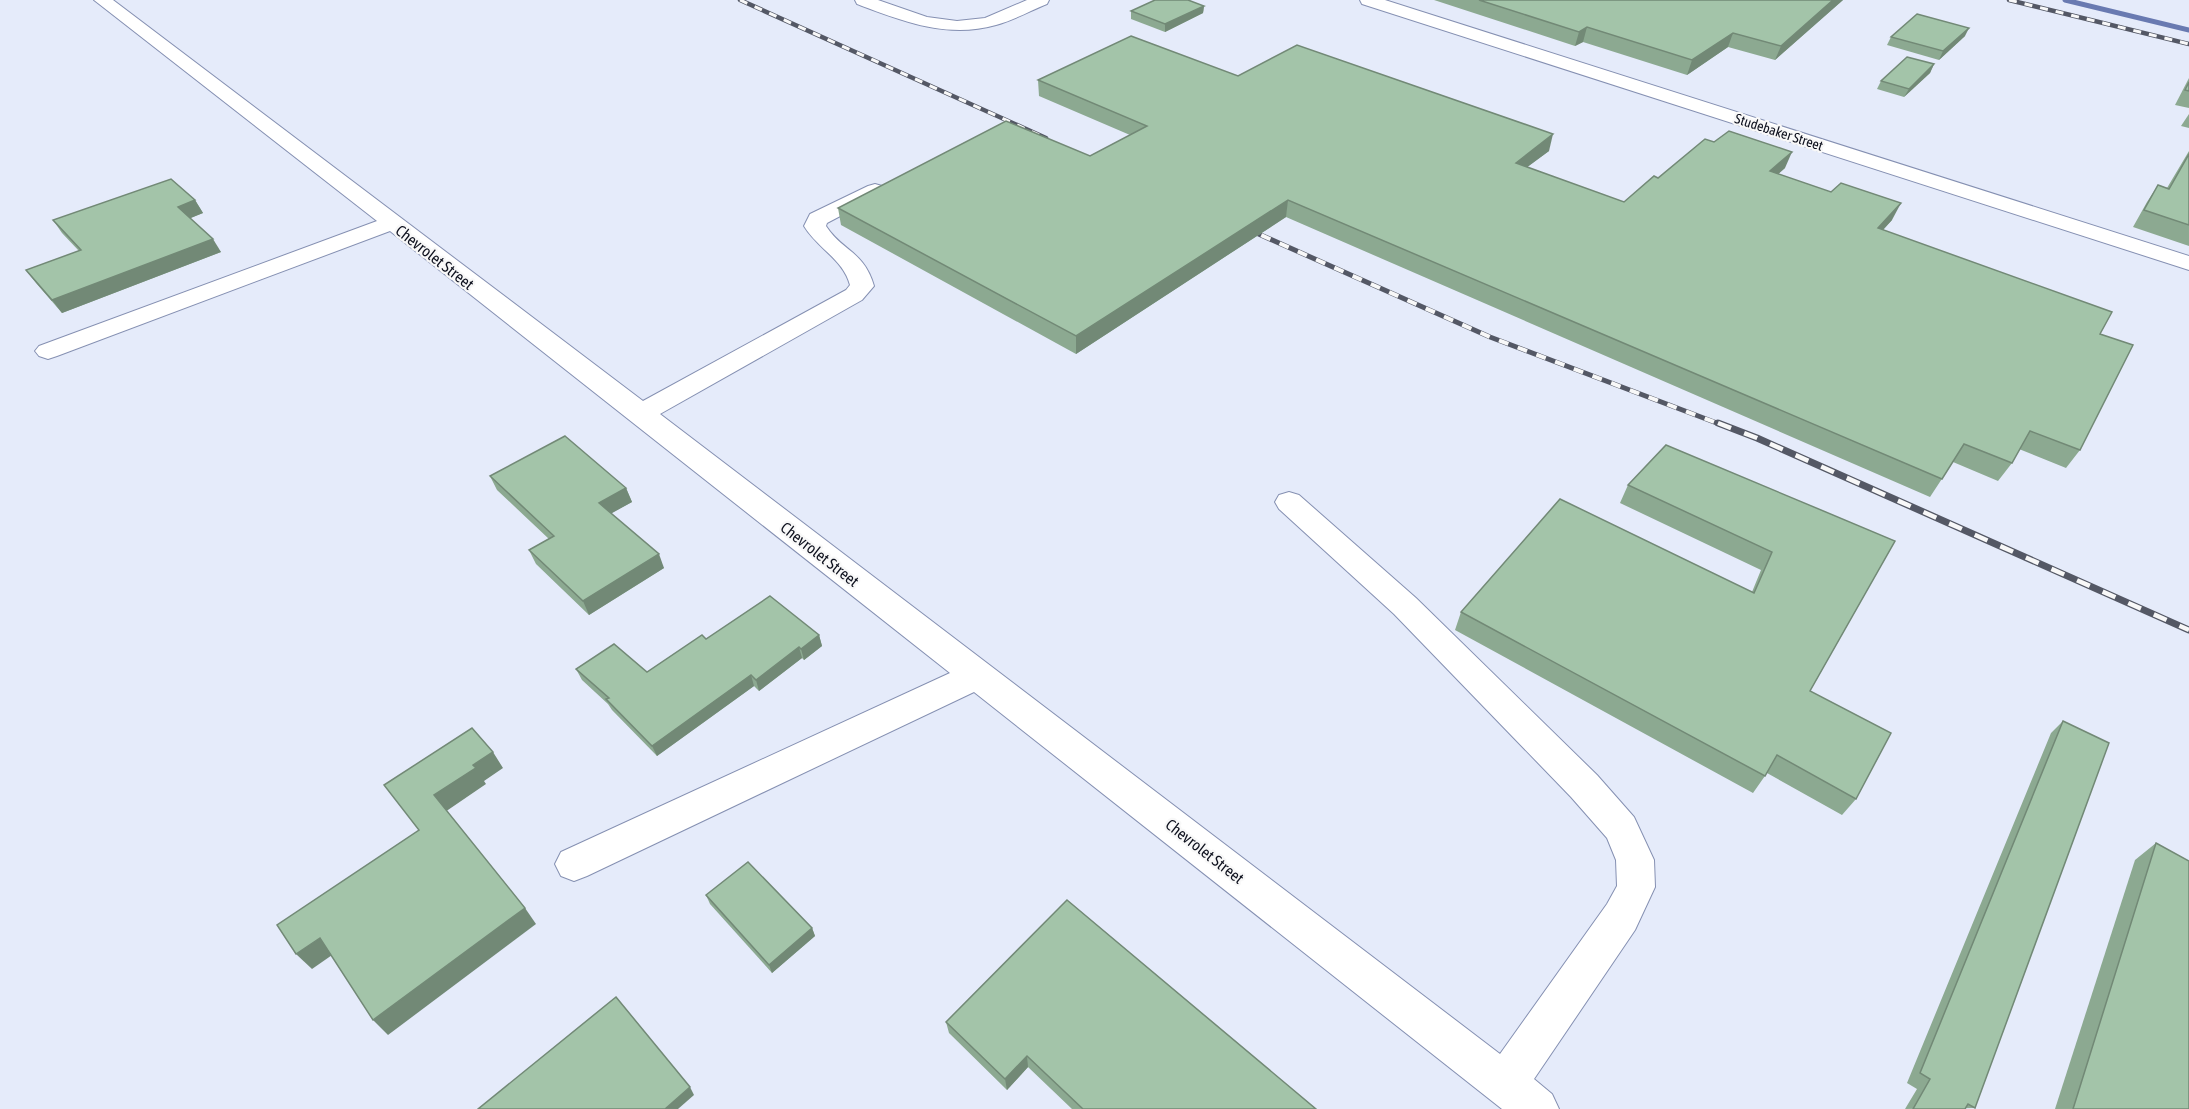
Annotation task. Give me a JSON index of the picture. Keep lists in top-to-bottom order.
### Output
{
  "streets": {
    "lane": ["Studebaker Street", "Chevrolet Street"]
  }
}
